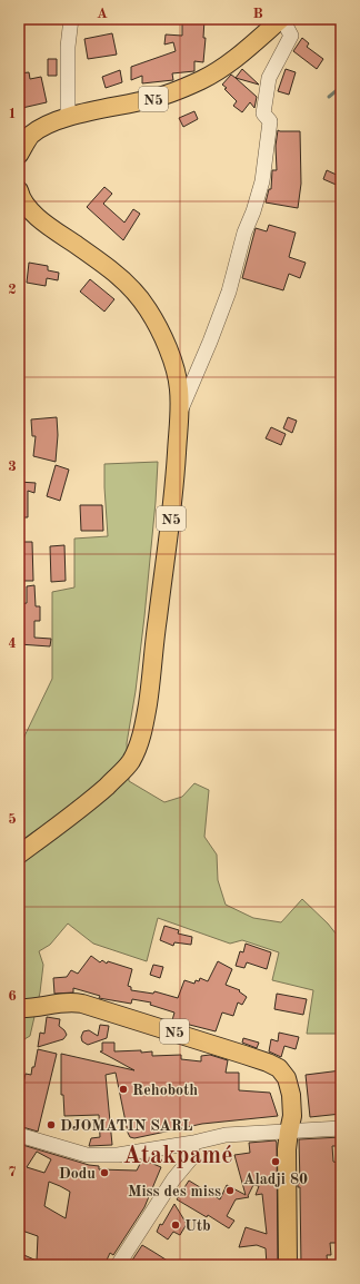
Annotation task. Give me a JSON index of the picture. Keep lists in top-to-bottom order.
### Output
{
  "streets": {
    "main road": ["N5"]
  },
  "districts": ["Atakpamé"],
  "places": [
    "Rehoboth",
    "DJOMATIN SARL",
    "Aladji 80",
    "Dodu",
    "Miss des miss",
    "Utb"
  ],
  "grid": {
    "columns": ["A", "B"],
    "rows": [
      "1",
      "2",
      "3",
      "4",
      "5",
      "6",
      "7"
    ]
  }
}
